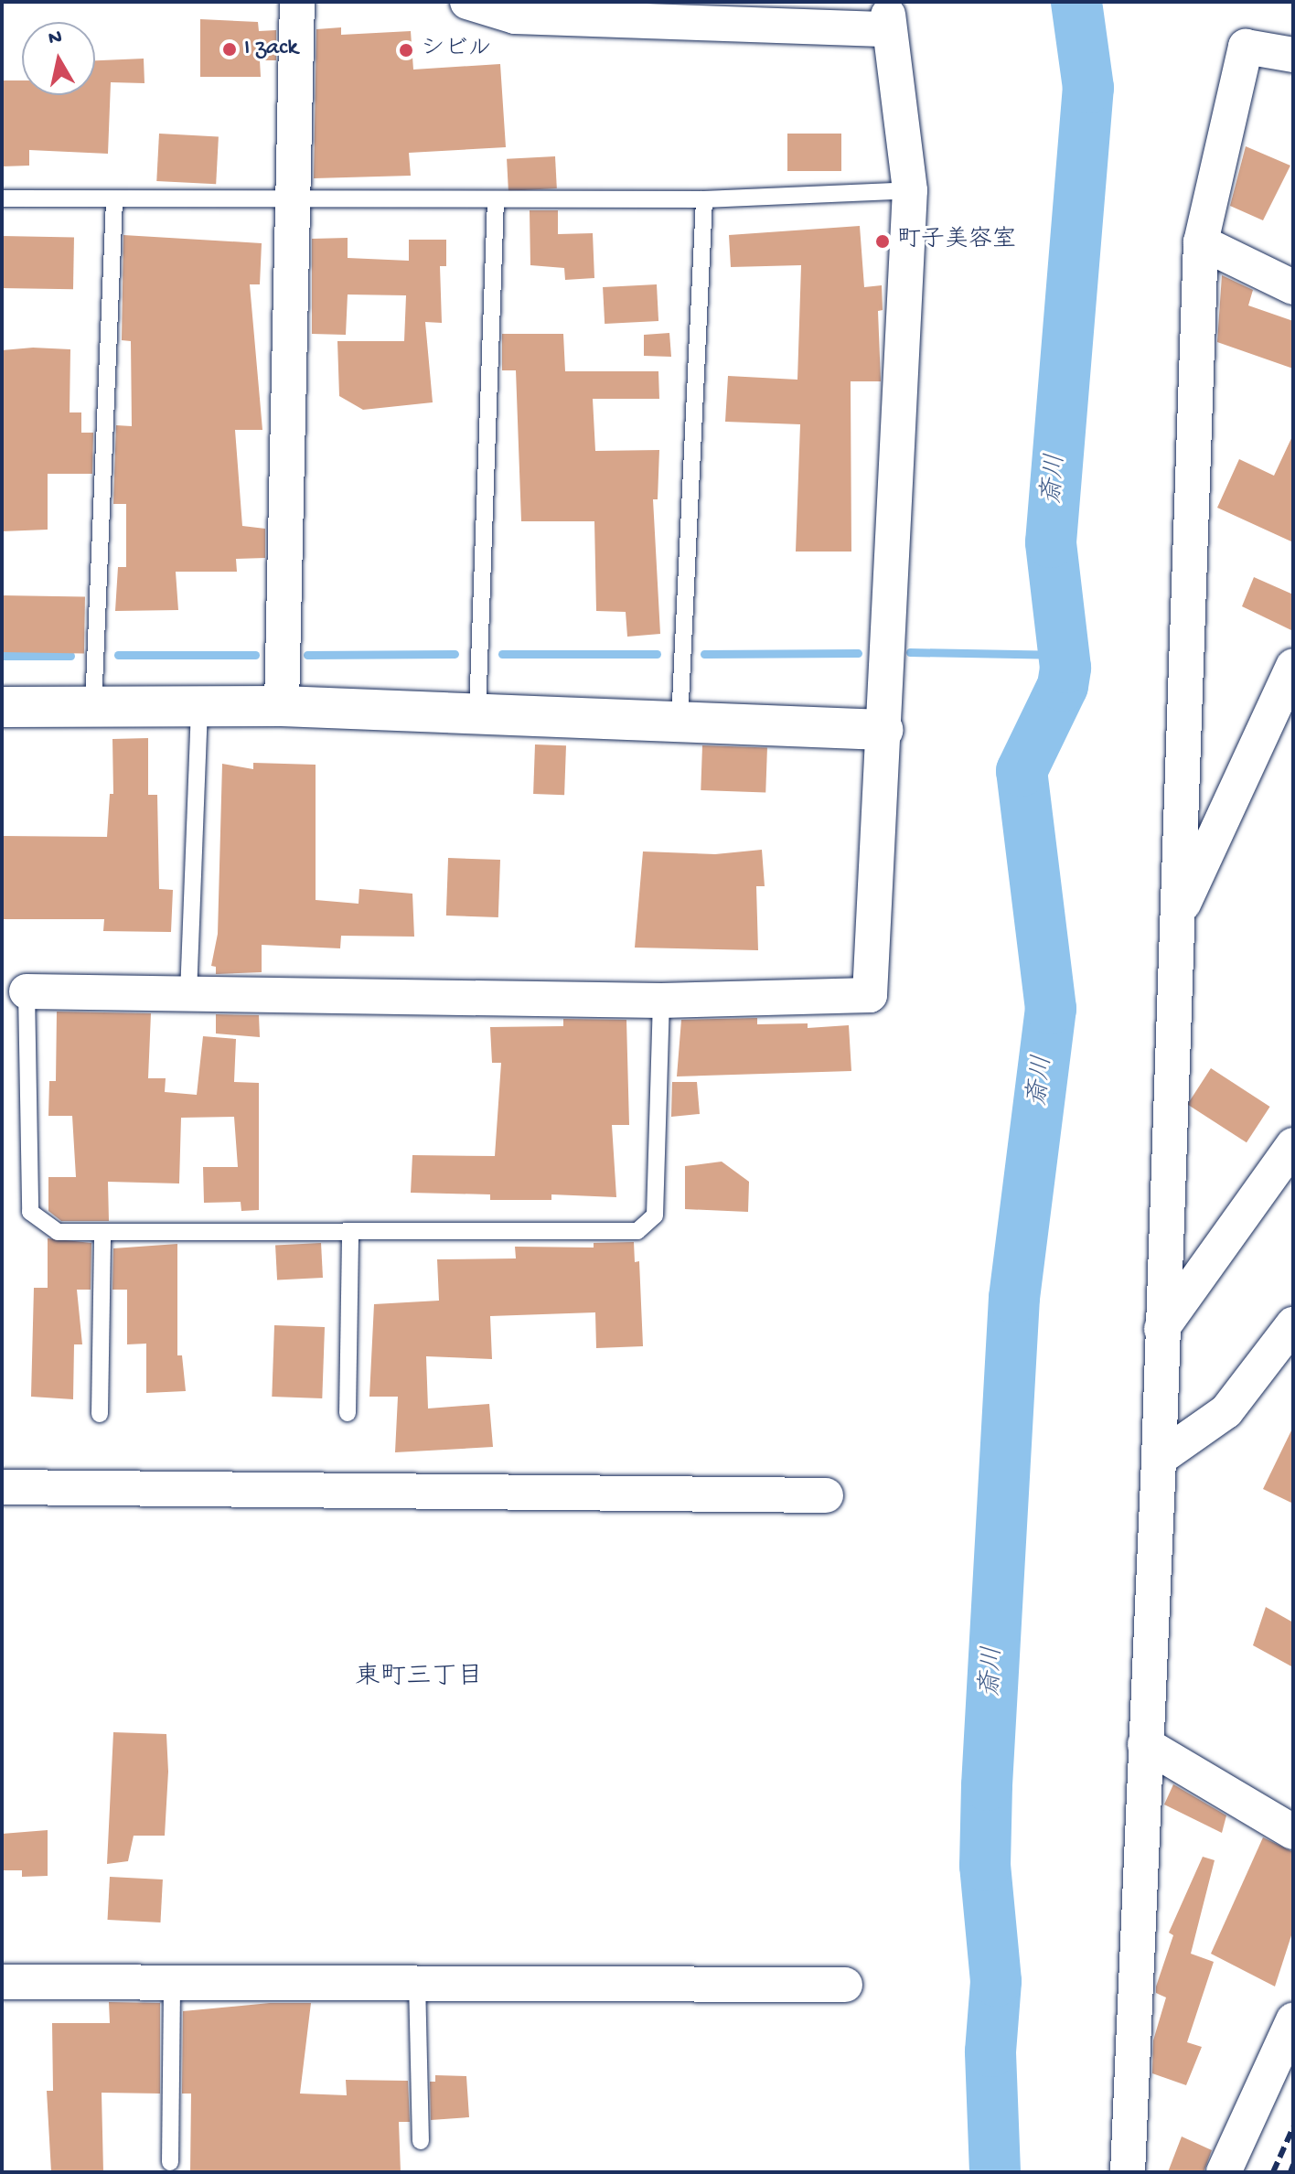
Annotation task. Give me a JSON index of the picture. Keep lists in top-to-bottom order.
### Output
{
  "districts": ["東町三丁目"],
  "water": ["斎川"],
  "places": ["I zack", "シビル", "町子美容室"],
  "north": "top"
}
